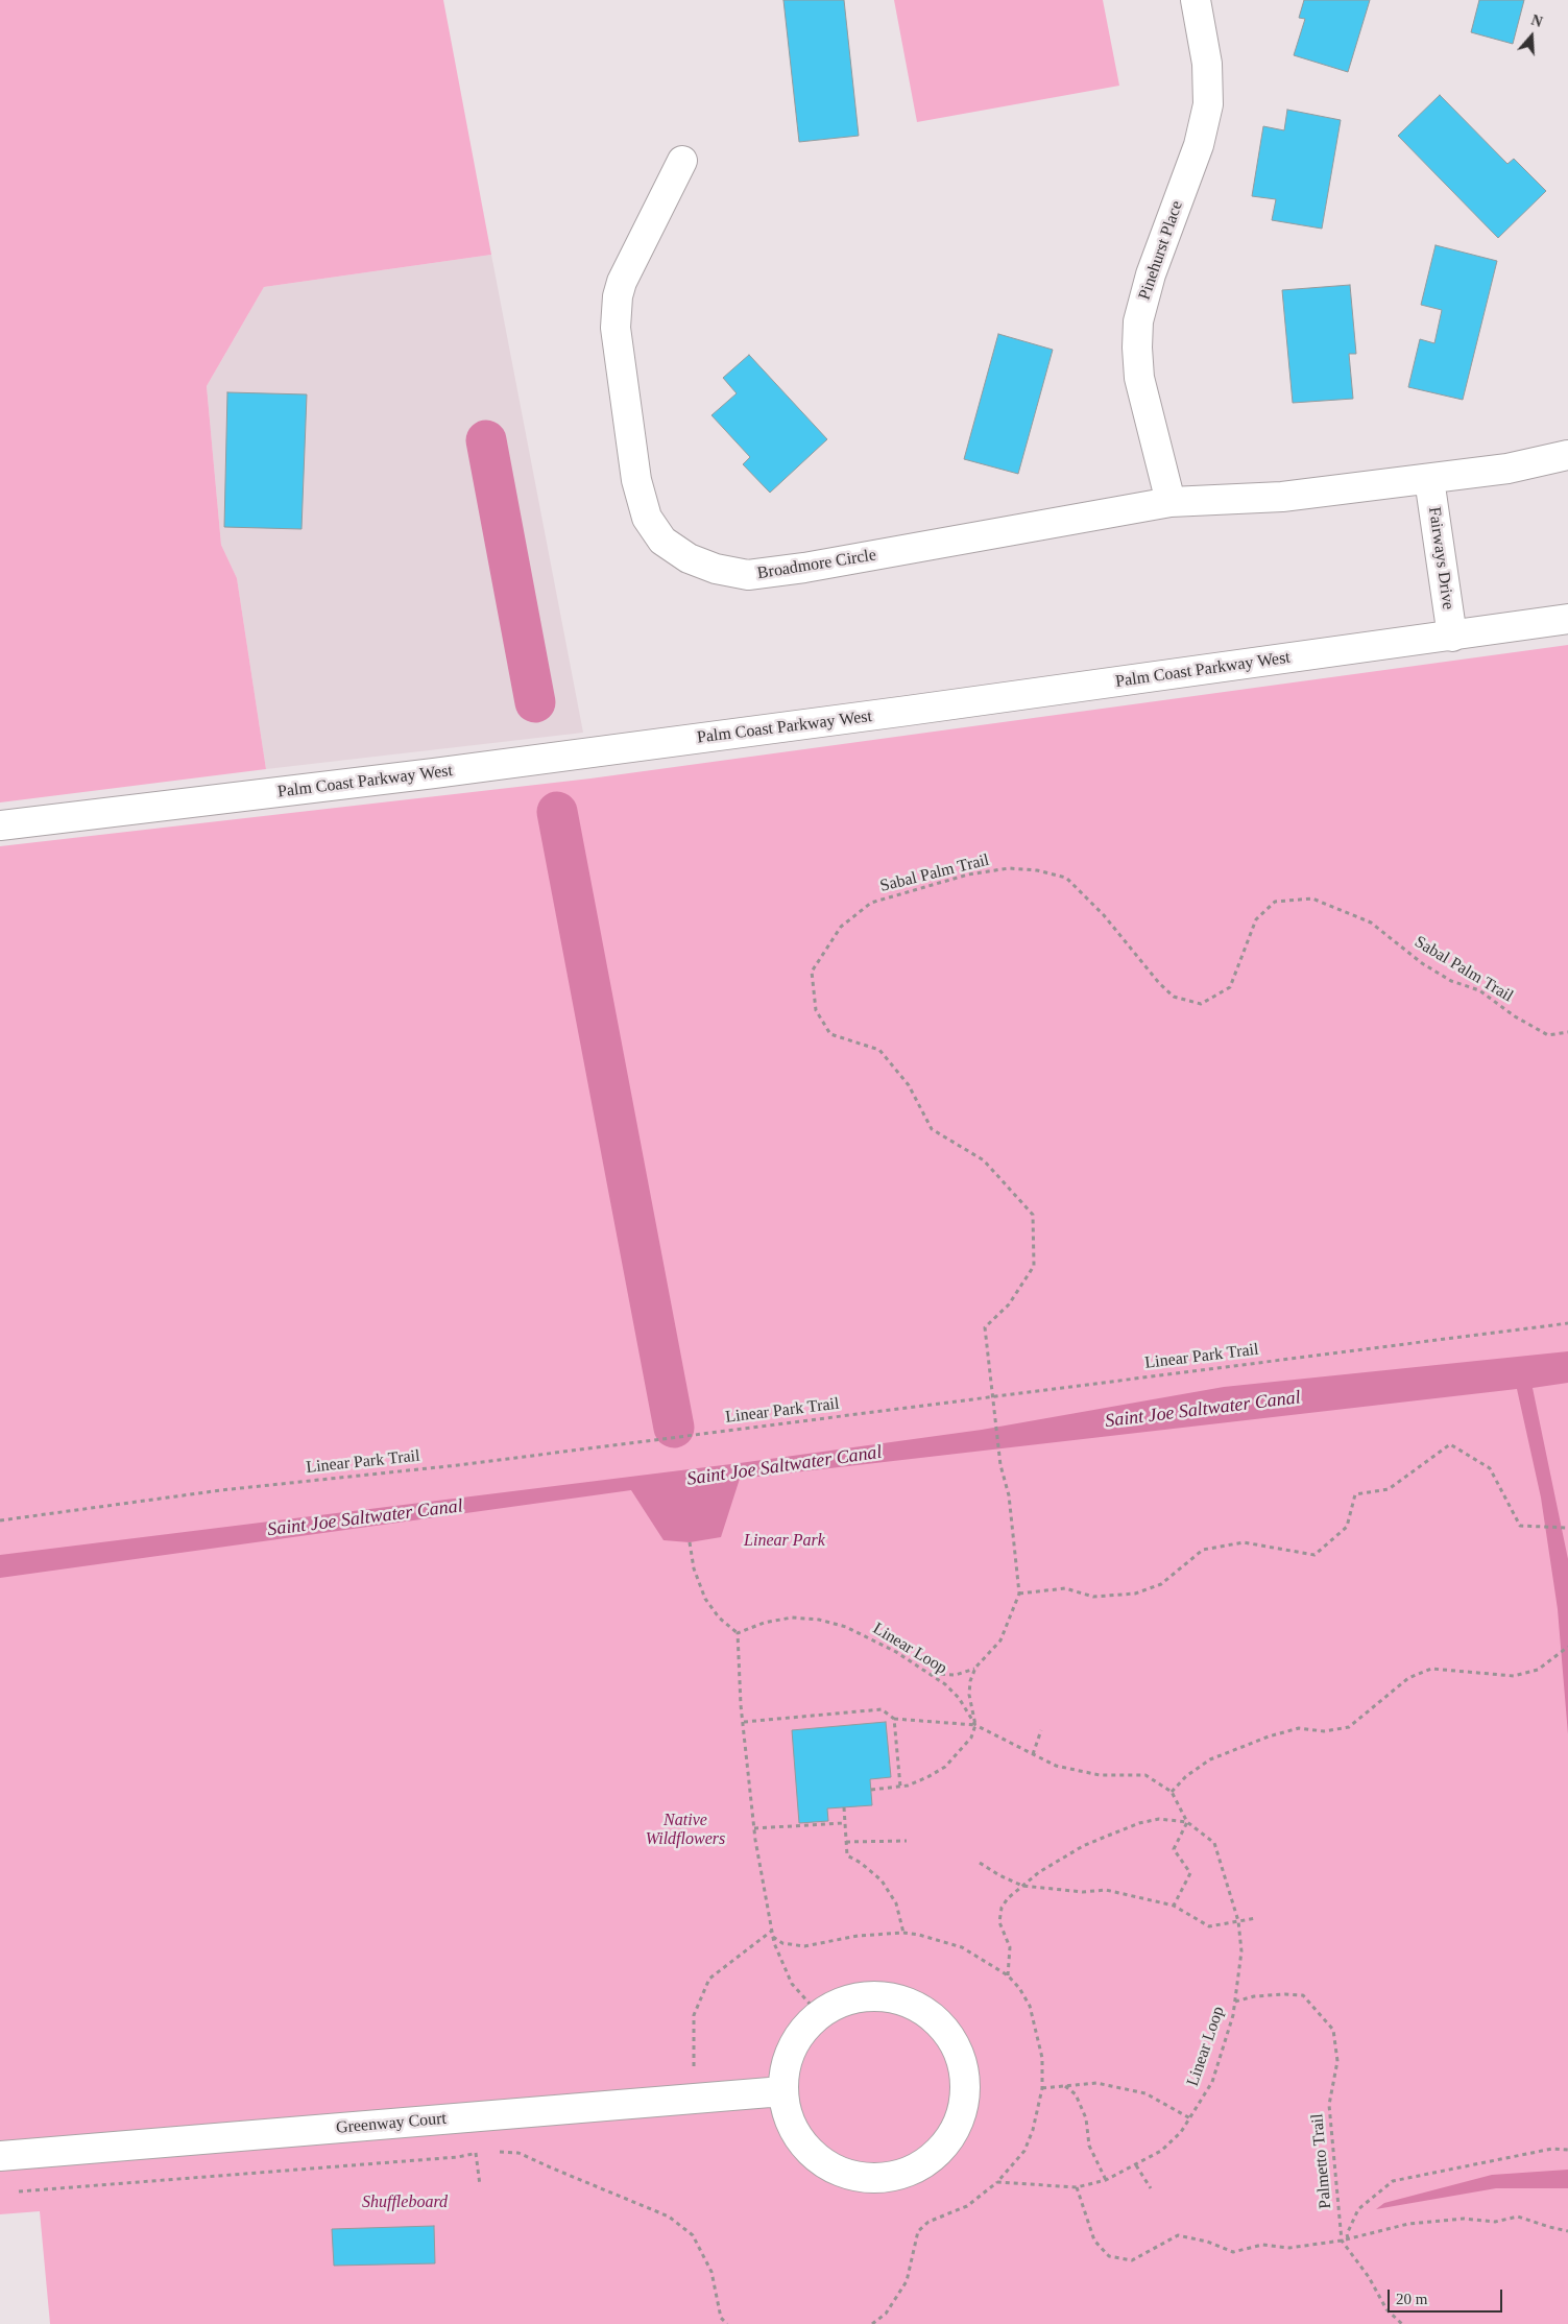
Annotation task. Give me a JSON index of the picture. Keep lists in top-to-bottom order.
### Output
{
  "streets": {
    "street": [
      "Pinehurst Place",
      "Fairways Drive",
      "Broadmore Circle",
      "Palm Coast Parkway West",
      "Greenway Court"
    ],
    "path": [
      "Sabal Palm Trail",
      "Linear Park Trail",
      "Linear Loop",
      "Palmetto Trail"
    ]
  },
  "crossings": [
    ["Pinehurst Place", "Broadmore Circle"],
    ["Fairways Drive", "Broadmore Circle"],
    ["Fairways Drive", "Palm Coast Parkway West"],
    ["Sabal Palm Trail", "Linear Park Trail"],
    ["Linear Loop", "Palmetto Trail"]
  ],
  "water": ["Saint Joe Saltwater Canal"],
  "parks": ["Linear Park", "Native Wildflowers", "Shuffleboard"],
  "scale_bar": "20 m",
  "north": "top"
}
